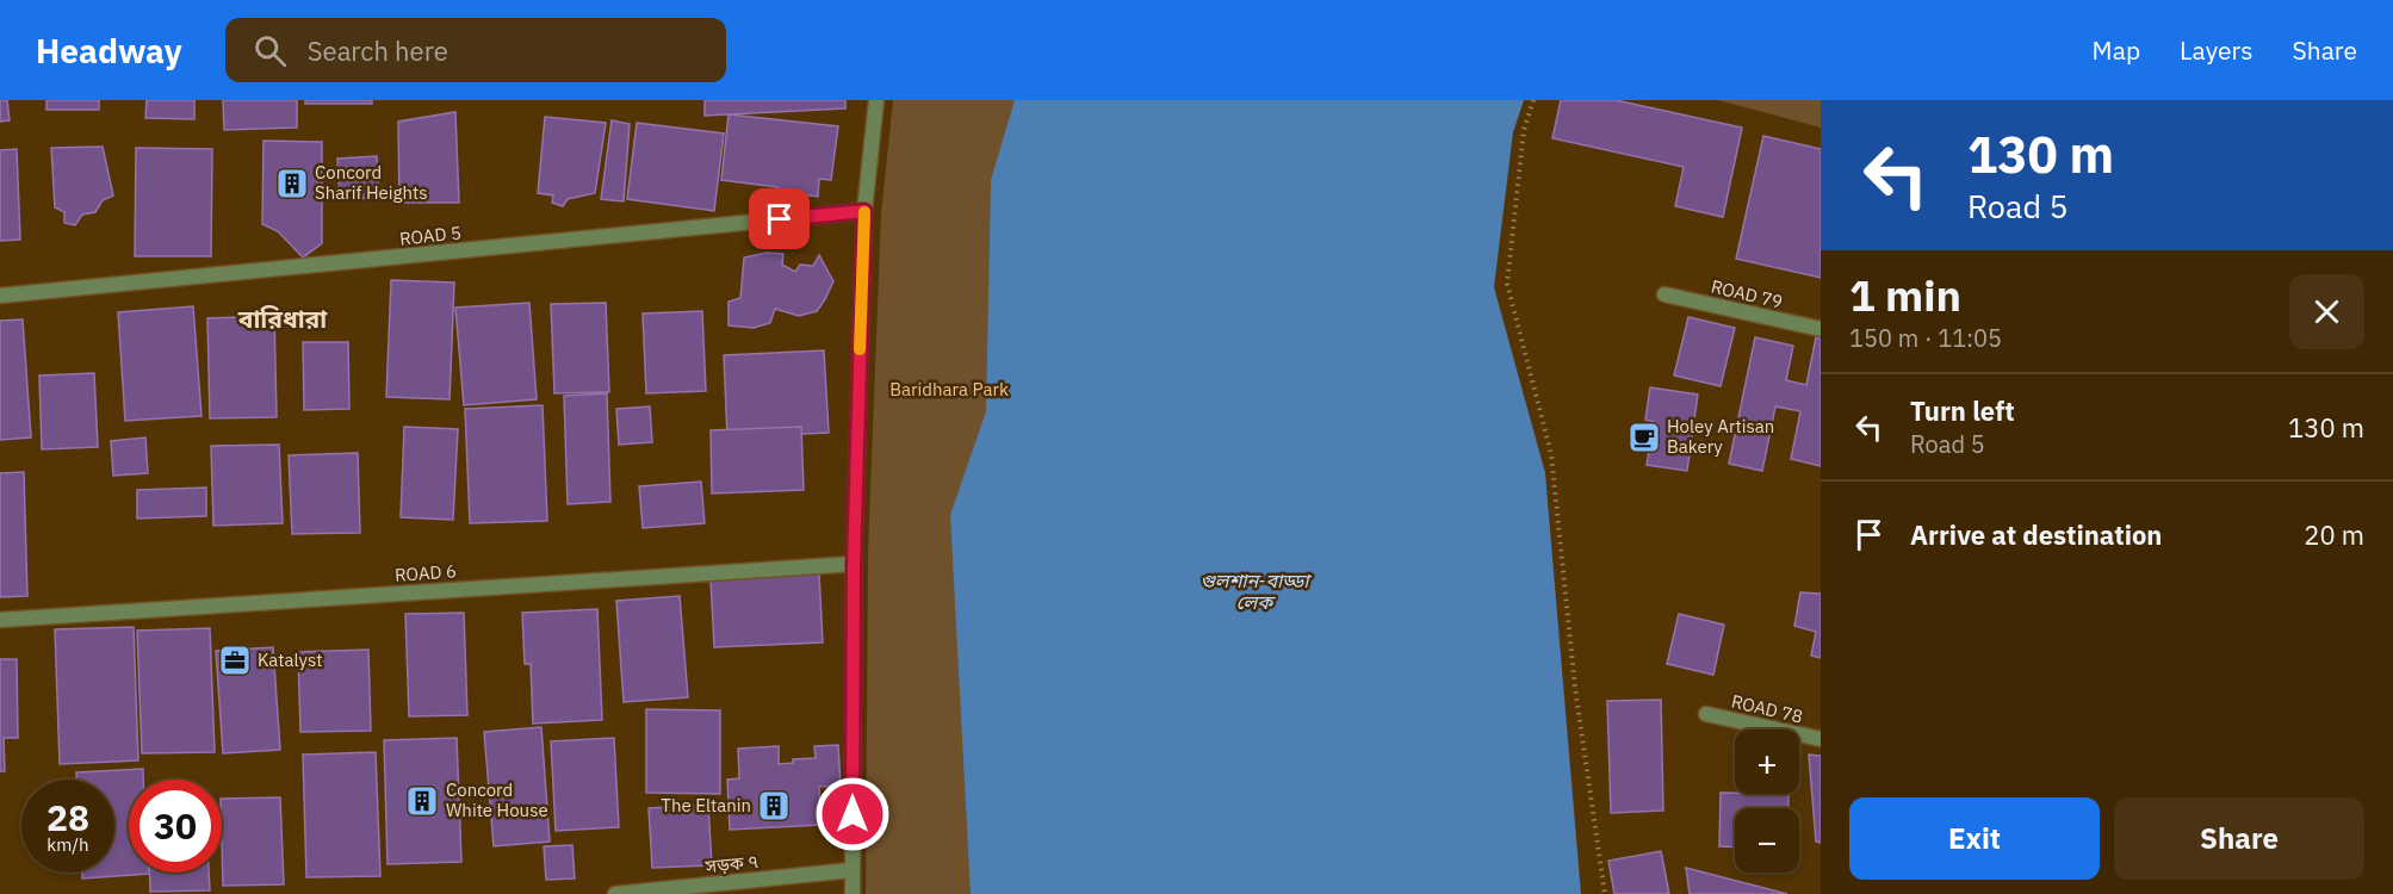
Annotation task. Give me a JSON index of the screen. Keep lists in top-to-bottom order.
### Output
{
  "streets": {
    "street": [
      "ROAD 5",
      "ROAD 79",
      "ROAD 6",
      "ROAD 78",
      "সড়ক ৭"
    ]
  },
  "districts": ["বারিধারা"],
  "water": ["গুলশান-বাড্ডা লেক"],
  "parks": ["Baridhara Park"],
  "places": {
    "building": ["Concord Sharif Heights", "Concord White House", "The Eltanin"],
    "cafe": ["Holey Artisan Bakery"],
    "office": ["Katalyst"]
  },
  "page": {
    "header": "Headway",
    "search": "Search here",
    "nav": ["Map", "Layers", "Share"],
    "turn": ["130 m", "Road 5"],
    "heading": ["1 min", "150 m · 11:05"],
    "list": [
      {
        "name": "Turn left",
        "note": "Road 5",
        "value": "130 m"
      },
      {
        "name": "Arrive at destination",
        "value": "20 m"
      }
    ],
    "map_buttons": ["+", "−"],
    "speed": "28 km/h",
    "limit": "30",
    "buttons": ["Exit", "Share"]
  }
}
